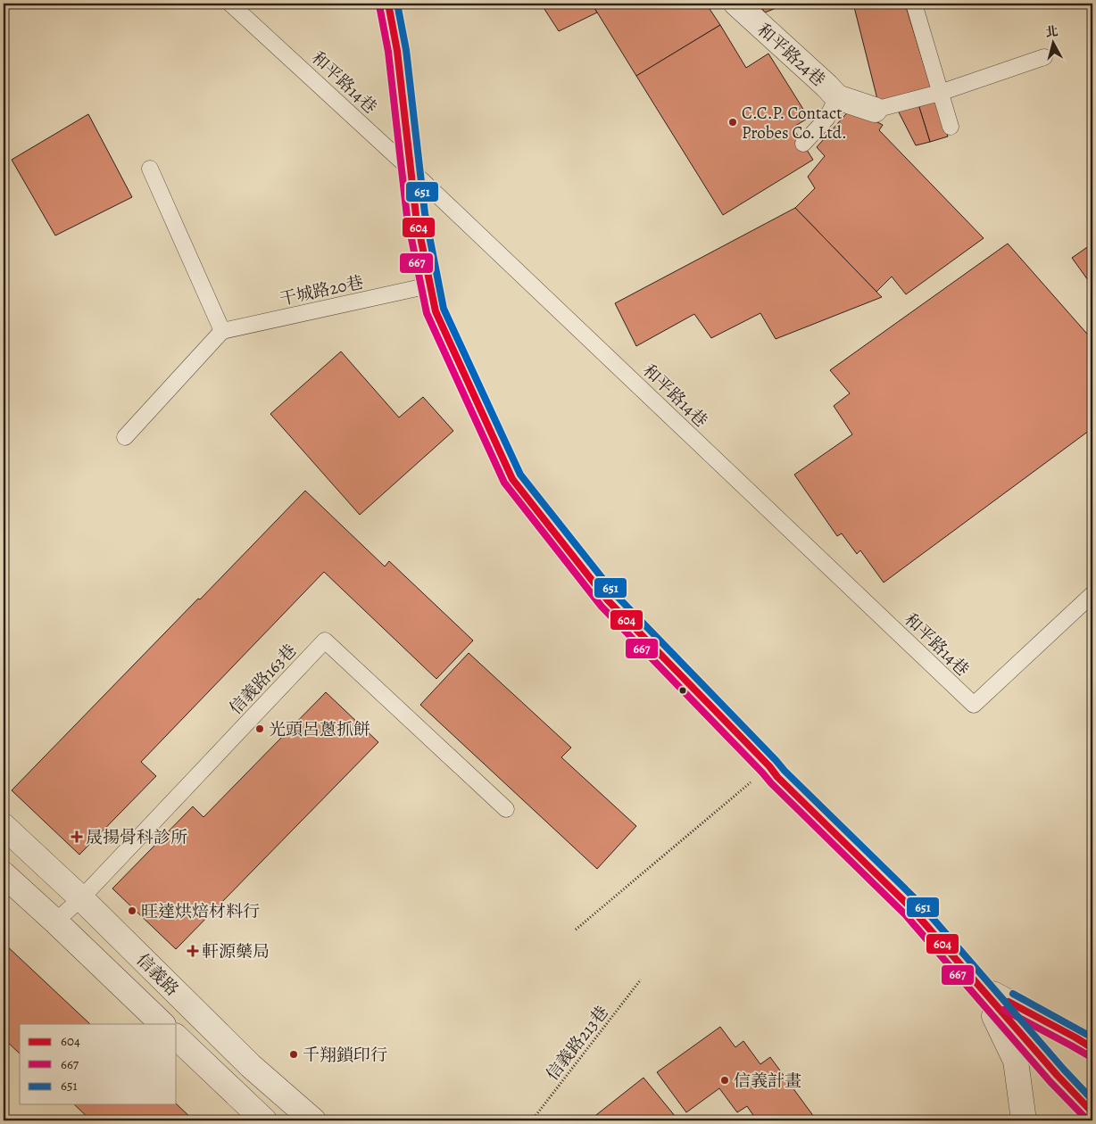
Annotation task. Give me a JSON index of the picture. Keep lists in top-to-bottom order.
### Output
{
  "streets": {
    "street": ["和平路24巷", "信義路"],
    "lane": ["和平路14巷", "干城路20巷", "信義路163巷"],
    "path": ["信義路213巷"]
  },
  "crossings": [
    ["信義路163巷", "信義路"]
  ],
  "places": {
    "other": [
      "C.C.P. Contact Probes Co. Ltd.",
      "光頭呂蔥抓餅",
      "旺達烘焙材料行",
      "千翔鎖印行",
      "信義計畫"
    ],
    "health": ["晟揚骨科診所", "軒源藥局"]
  },
  "lines": ["transit line 604", "transit line 651", "transit line 667"],
  "legend": ["604", "667", "651"],
  "north": "top"
}
